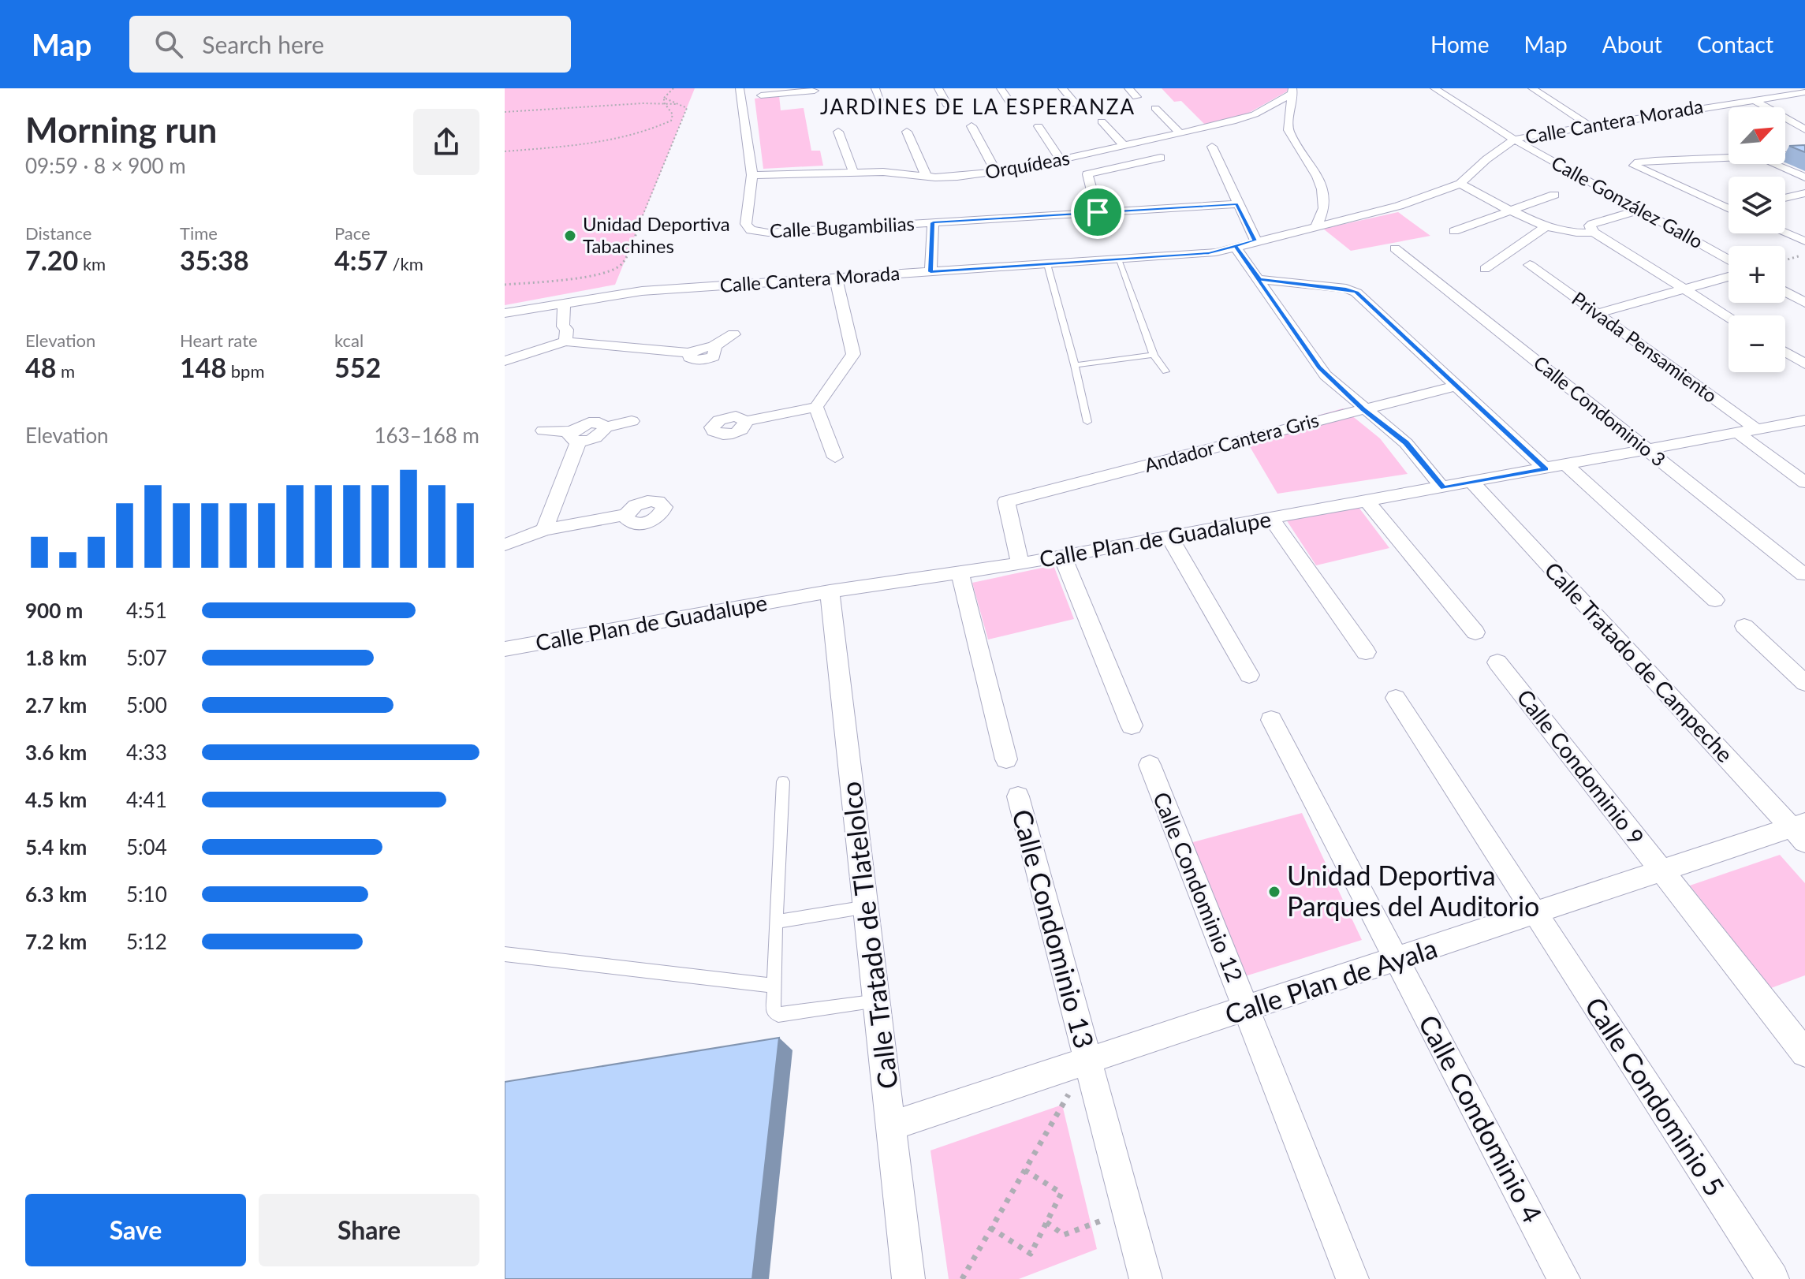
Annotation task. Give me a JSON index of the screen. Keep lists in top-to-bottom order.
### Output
{
  "streets": {
    "street": [
      "Calle Cantera Morada",
      "Orquídeas",
      "Calle González Gallo",
      "Calle Bugambilias",
      "Privada Pensamiento",
      "Calle Condominio 3",
      "Andador Cantera Gris",
      "Calle Plan de Guadalupe",
      "Calle Tratado de Campeche",
      "Calle Condominio 9",
      "Calle Condominio 12",
      "Calle Condominio 13",
      "Calle Tratado de Tlatelolco",
      "Calle Plan de Ayala",
      "Calle Condominio 5",
      "Calle Condominio 4"
    ]
  },
  "crossings": [
    ["Calle Cantera Morada", "Calle González Gallo"],
    ["Orquídeas", "Calle Bugambilias"],
    ["Privada Pensamiento", "Calle Plan de Guadalupe"],
    ["Calle Condominio 3", "Calle Plan de Guadalupe"],
    ["Andador Cantera Gris", "Calle Plan de Guadalupe"],
    ["Calle Plan de Guadalupe", "Calle Tratado de Campeche"],
    ["Calle Plan de Guadalupe", "Calle Tratado de Tlatelolco"],
    ["Calle Tratado de Campeche", "Calle Plan de Ayala"],
    ["Calle Condominio 9", "Calle Plan de Ayala"],
    ["Calle Condominio 12", "Calle Plan de Ayala"],
    ["Calle Condominio 13", "Calle Plan de Ayala"],
    ["Calle Tratado de Tlatelolco", "Calle Plan de Ayala"],
    ["Calle Plan de Ayala", "Calle Condominio 5"],
    ["Calle Plan de Ayala", "Calle Condominio 4"]
  ],
  "districts": ["JARDINES DE LA ESPERANZA"],
  "places": ["Unidad Deportiva Tabachines", "Unidad Deportiva Parques del Auditorio"],
  "north": "top right",
  "page": {
    "header": "Map",
    "search": "Search here",
    "nav": [
      "Home",
      "Map",
      "About",
      "Contact"
    ],
    "heading": ["Morning run", "09:59 · 8 × 900 m"],
    "map_buttons": ["+", "−"],
    "stats": [
      ["Distance", "7.20 km"],
      ["Time", "35:38"],
      ["Pace", "4:57 /km"],
      ["Elevation", "48 m"],
      ["Heart rate", "148 bpm"],
      ["kcal", "552"]
    ],
    "chart": ["Elevation", "163–168 m"],
    "list": [
      {
        "name": "900 m",
        "note": "4:51"
      },
      {
        "name": "1.8 km",
        "note": "5:07"
      },
      {
        "name": "2.7 km",
        "note": "5:00"
      },
      {
        "name": "3.6 km",
        "note": "4:33"
      },
      {
        "name": "4.5 km",
        "note": "4:41"
      },
      {
        "name": "5.4 km",
        "note": "5:04"
      },
      {
        "name": "6.3 km",
        "note": "5:10"
      },
      {
        "name": "7.2 km",
        "note": "5:12"
      }
    ],
    "buttons": ["Save", "Share"]
  }
}
